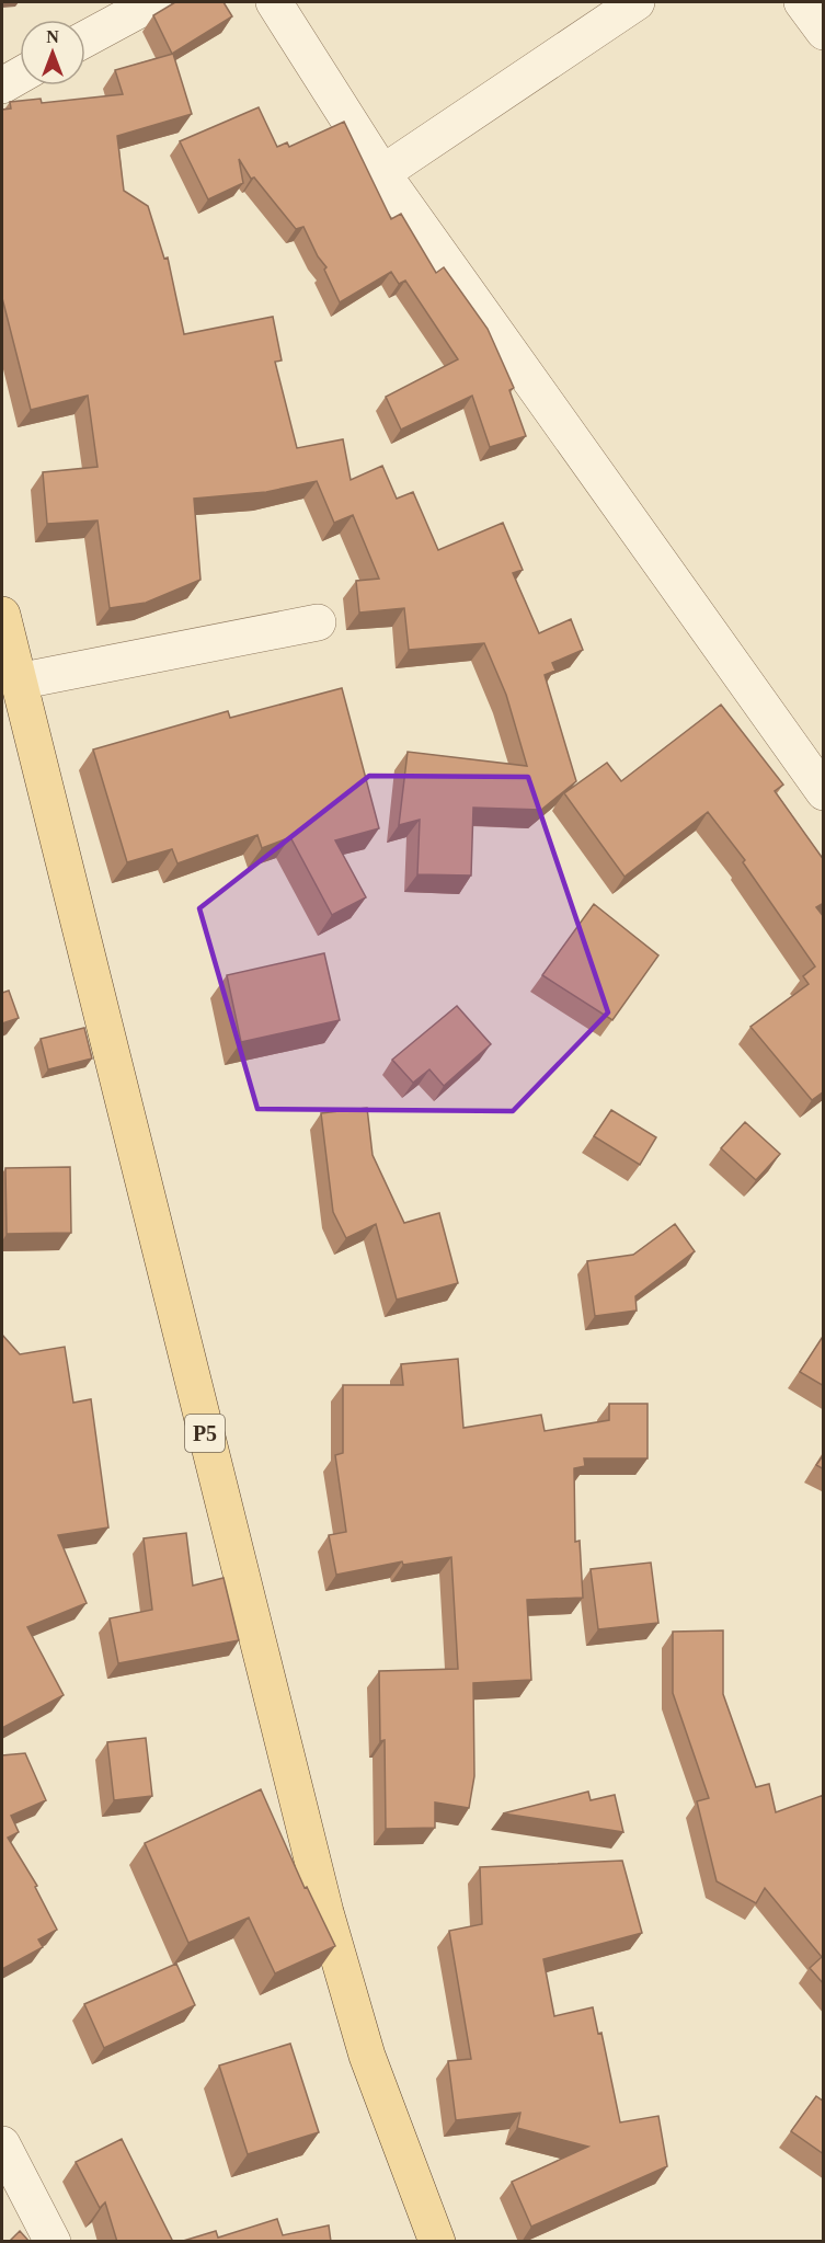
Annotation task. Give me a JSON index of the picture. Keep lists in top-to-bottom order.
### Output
{
  "streets": {
    "main road": ["P5"]
  },
  "north": "top"
}
